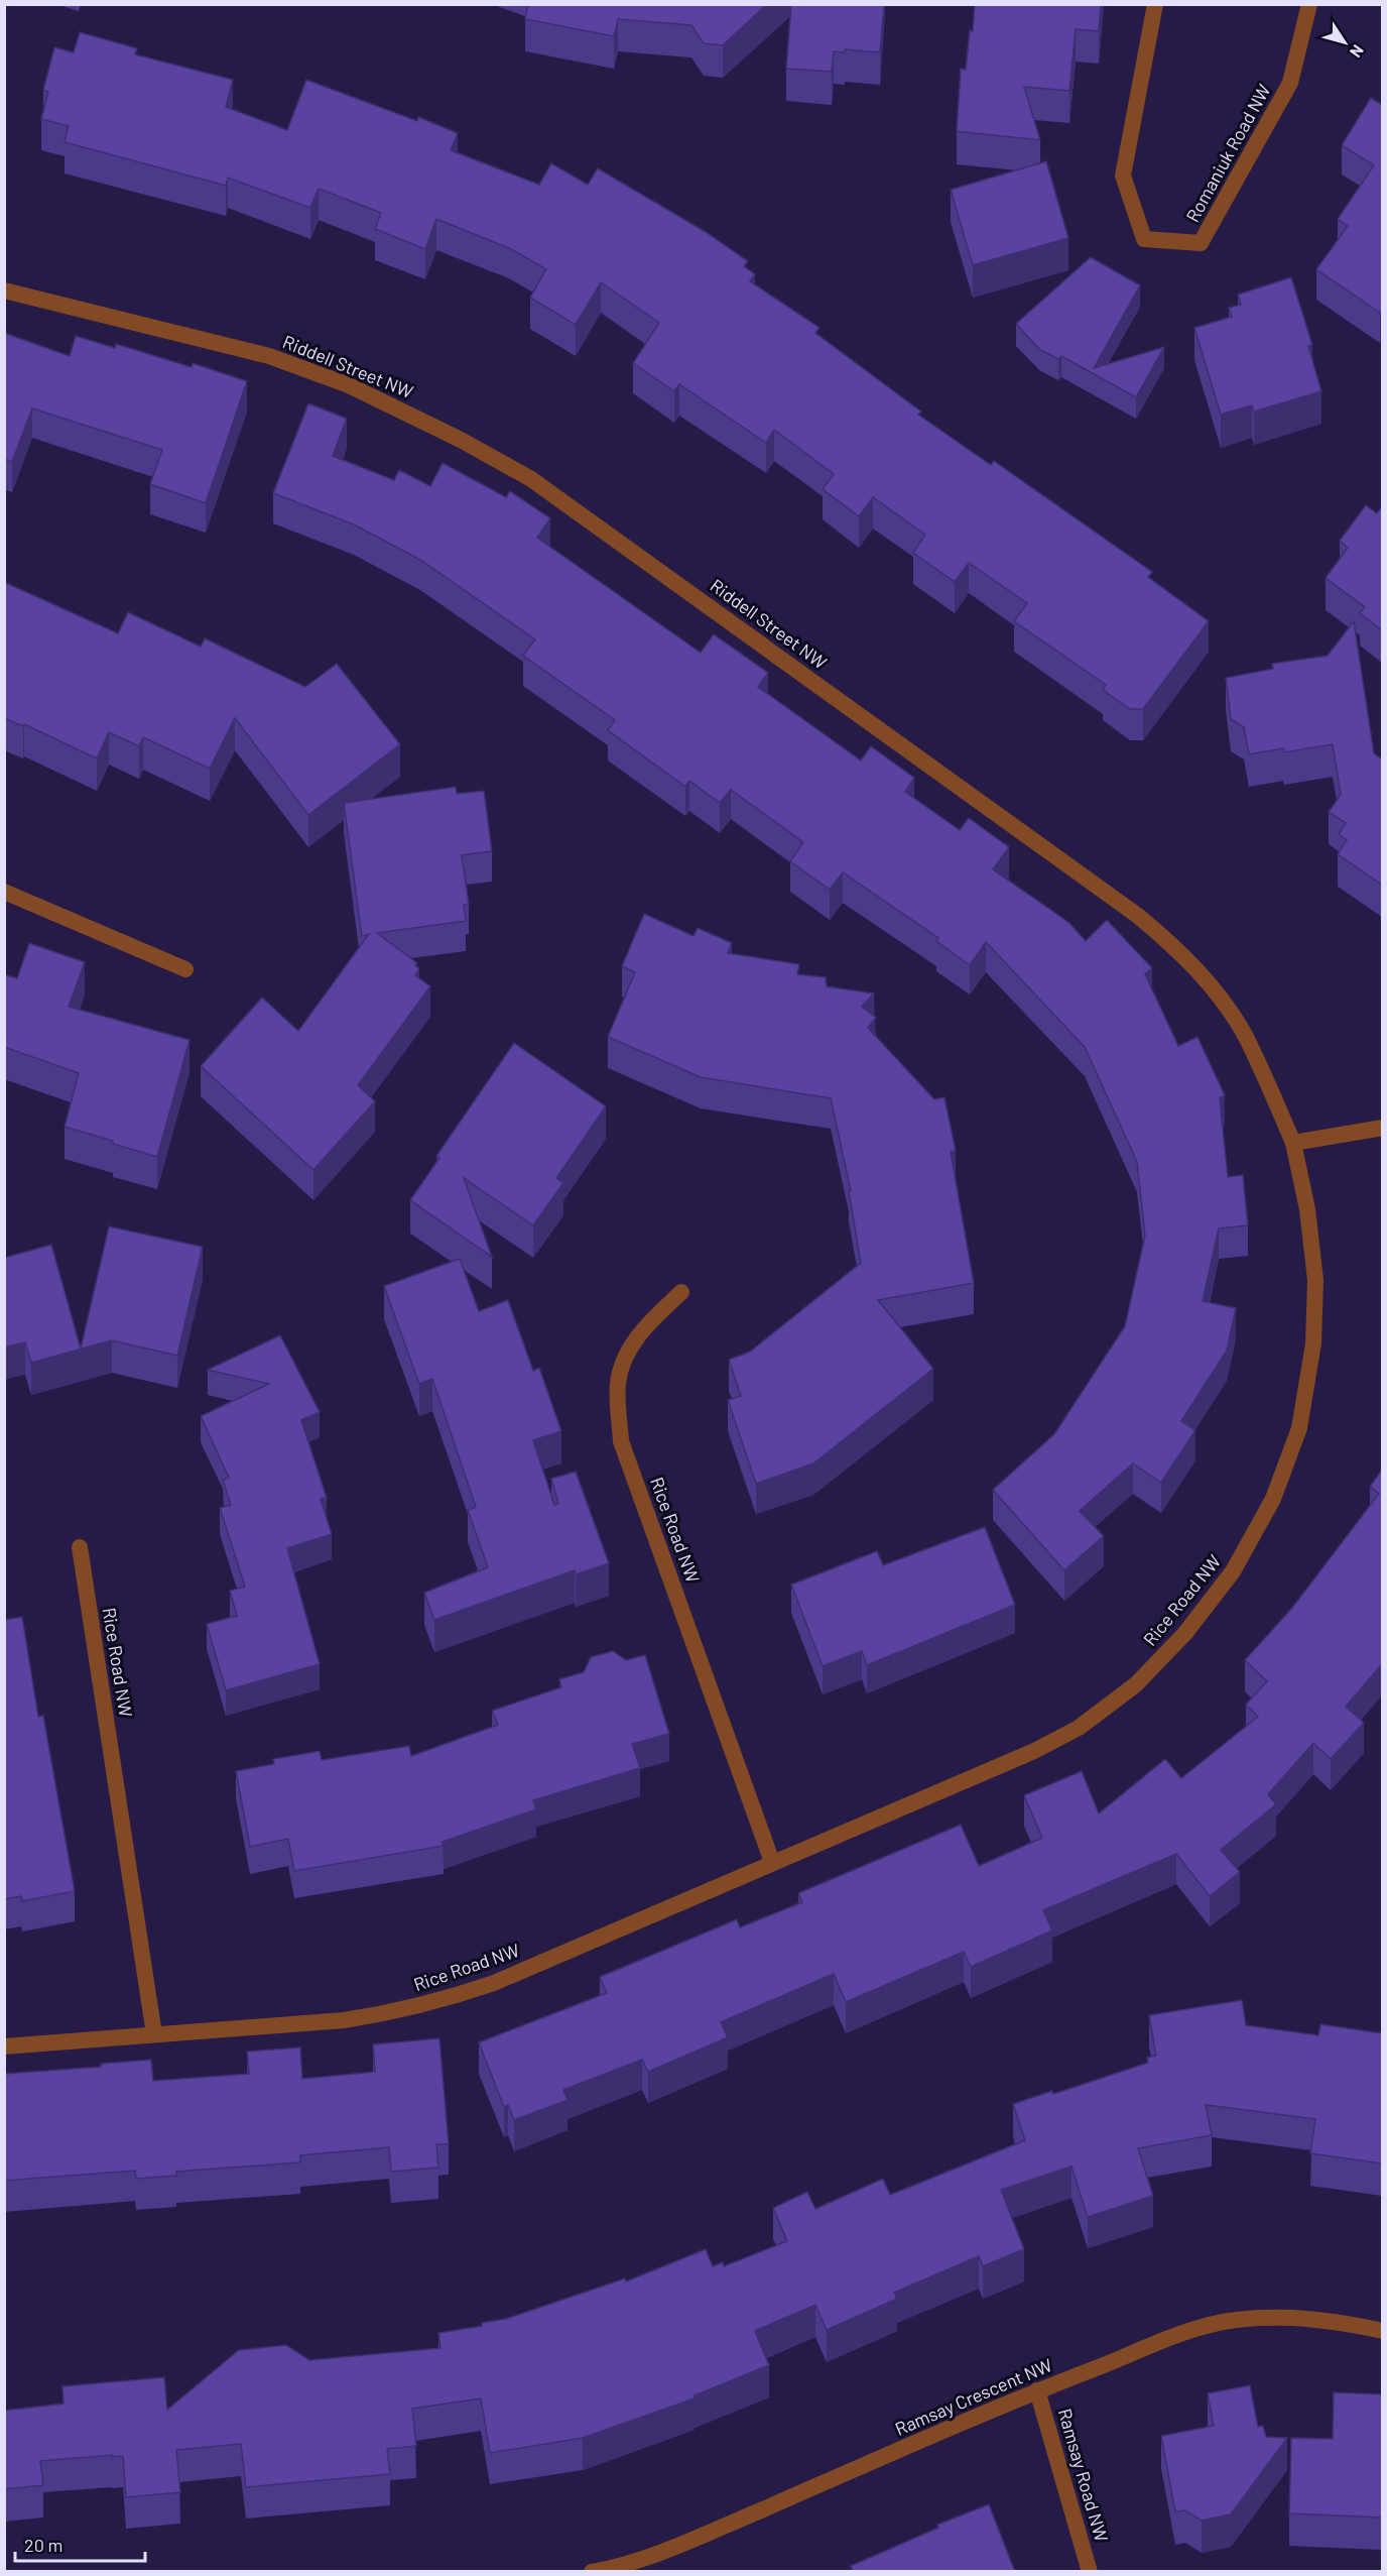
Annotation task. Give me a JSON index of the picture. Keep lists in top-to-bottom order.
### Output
{
  "streets": {
    "street": [
      "Romaniuk Road NW",
      "Riddell Street NW",
      "Rice Road NW",
      "Ramsay Crescent NW",
      "Ramsay Road NW"
    ]
  },
  "crossings": [
    ["Riddell Street NW", "Rice Road NW"],
    ["Ramsay Crescent NW", "Ramsay Road NW"]
  ],
  "scale_bar": "20 m",
  "north": "bottom right"
}
